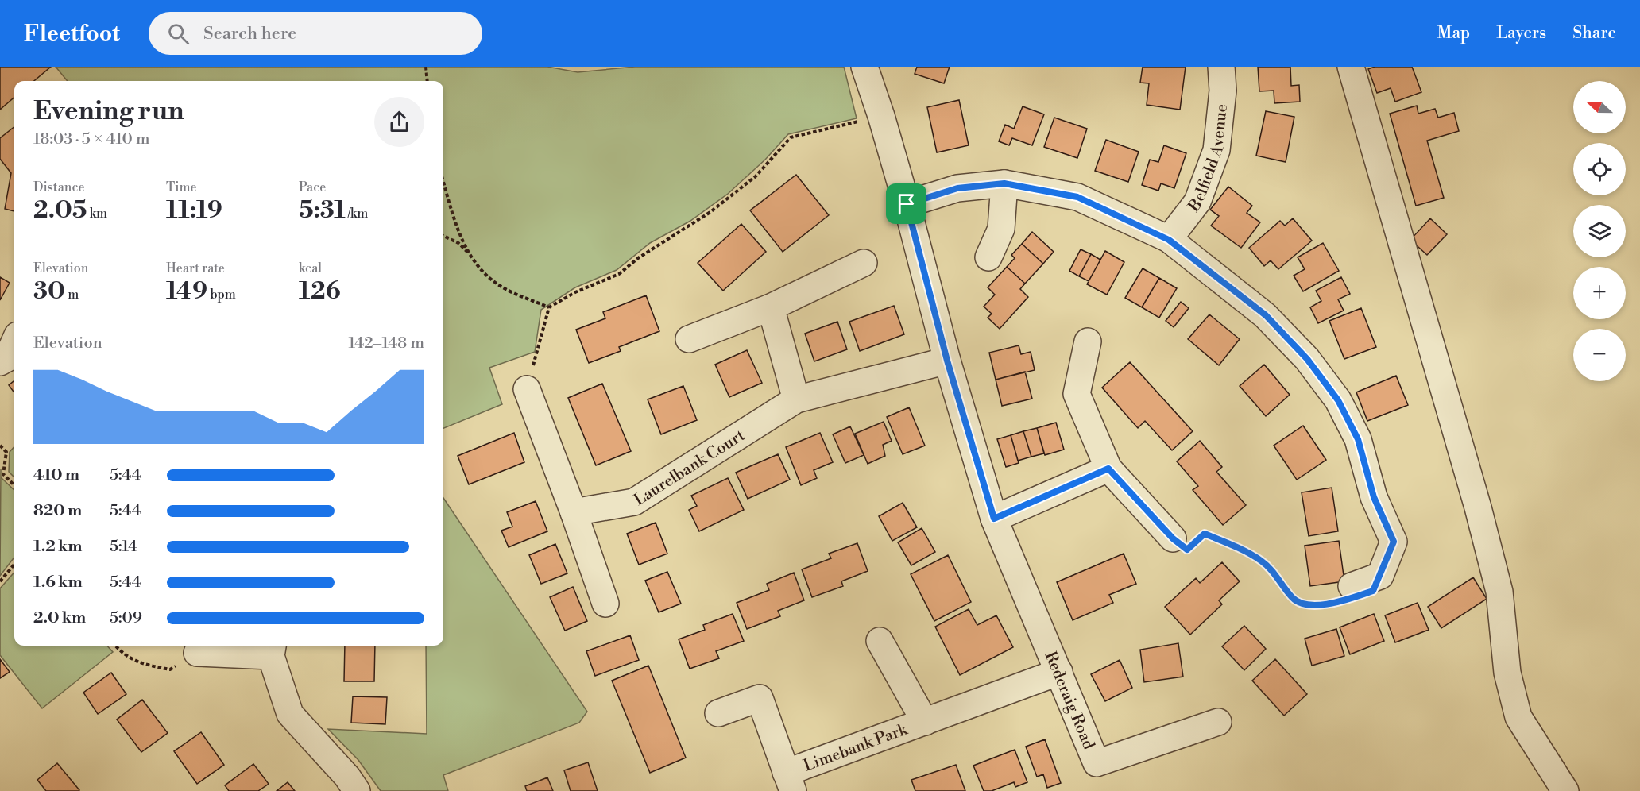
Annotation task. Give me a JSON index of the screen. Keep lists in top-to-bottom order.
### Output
{
  "streets": {
    "street": [
      "Belfield Avenue",
      "Laurelbank Court",
      "Redcraig Road",
      "Limebank Park"
    ]
  },
  "crossings": [
    ["Laurelbank Court", "Redcraig Road"],
    ["Redcraig Road", "Limebank Park"]
  ],
  "north": "left",
  "page": {
    "header": "Fleetfoot",
    "search": "Search here",
    "nav": ["Map", "Layers", "Share"],
    "map_buttons": ["+", "−"],
    "heading": ["Evening run", "18:03 · 5 × 410 m"],
    "stats": [
      ["Distance", "2.05 km"],
      ["Time", "11:19"],
      ["Pace", "5:31 /km"],
      ["Elevation", "30 m"],
      ["Heart rate", "149 bpm"],
      ["kcal", "126"]
    ],
    "chart": ["Elevation", "142–148 m"],
    "list": [
      {
        "name": "410 m",
        "note": "5:44"
      },
      {
        "name": "820 m",
        "note": "5:44"
      },
      {
        "name": "1.2 km",
        "note": "5:14"
      },
      {
        "name": "1.6 km",
        "note": "5:44"
      },
      {
        "name": "2.0 km",
        "note": "5:09"
      }
    ]
  }
}
